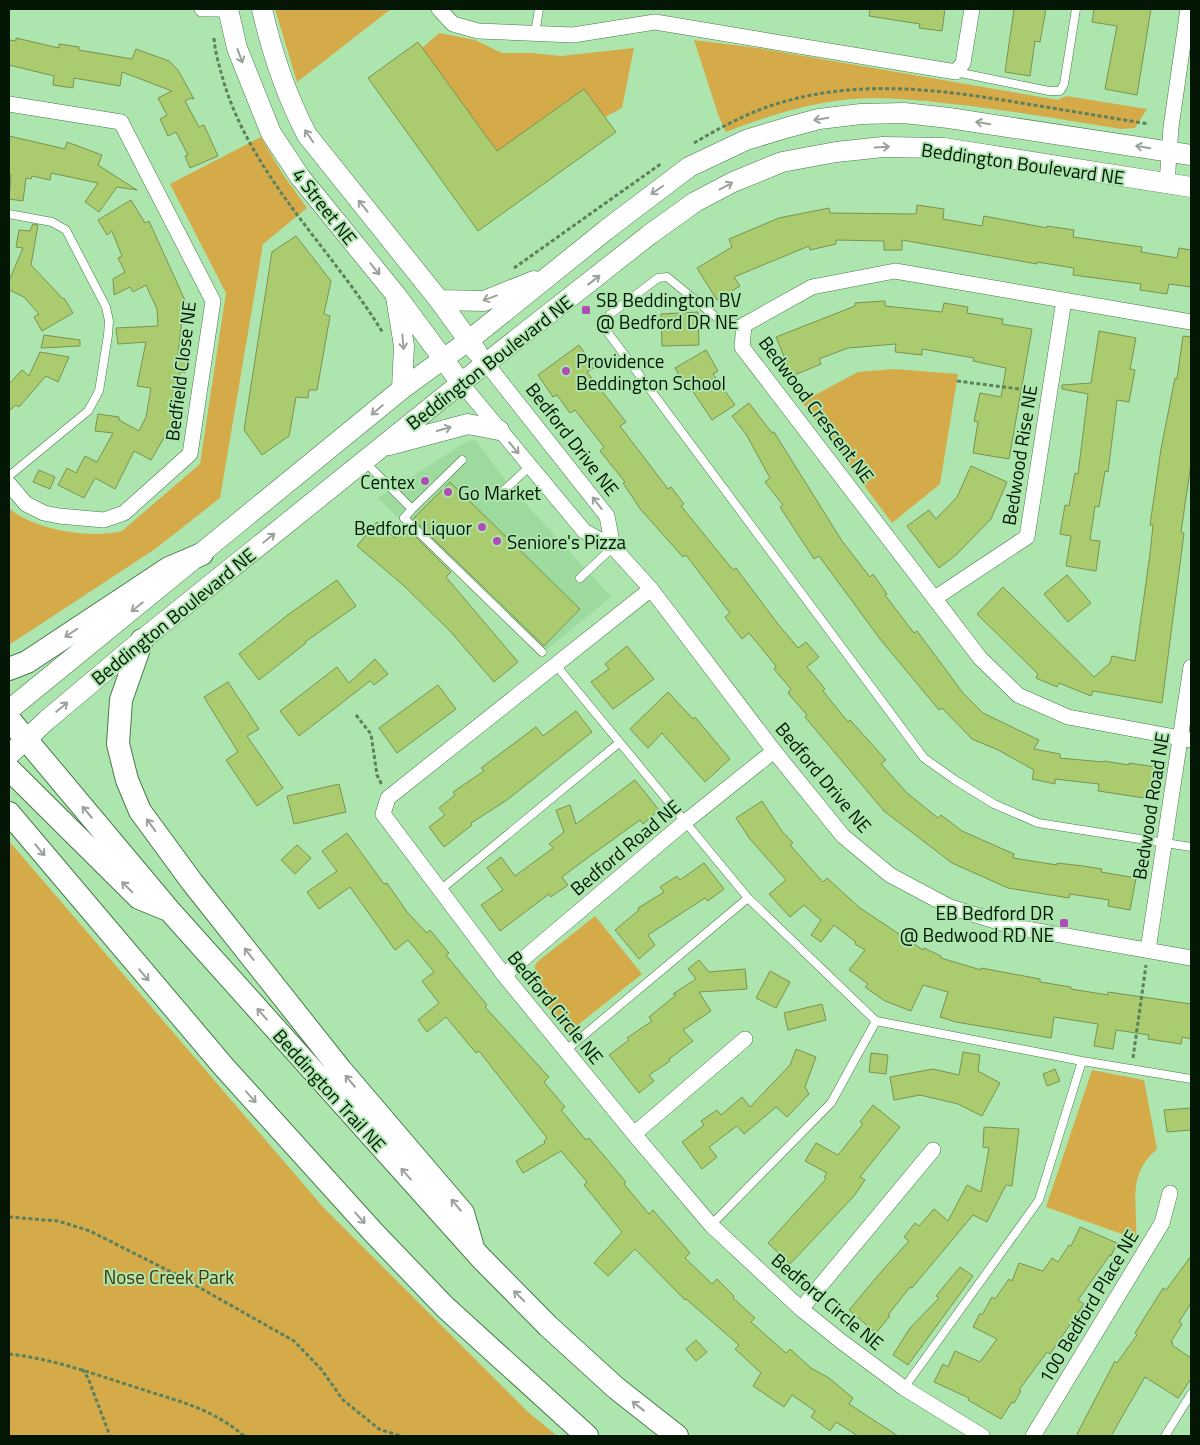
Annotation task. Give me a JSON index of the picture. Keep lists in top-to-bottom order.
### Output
{
  "streets": {
    "main road": ["Beddington Boulevard NE", "4 Street NE", "Beddington Trail NE"],
    "street": [
      "Bedfield Close NE",
      "Bedwood Crescent NE",
      "Bedford Drive NE",
      "Bedwood Rise NE",
      "Bedwood Road NE",
      "Bedford Road NE",
      "Bedford Circle NE",
      "100 Bedford Place NE"
    ]
  },
  "crossings": [
    ["Beddington Boulevard NE", "4 Street NE"],
    ["Beddington Boulevard NE", "Bedford Drive NE"],
    ["Beddington Boulevard NE", "Beddington Trail NE"],
    ["4 Street NE", "Bedford Drive NE"],
    ["Bedwood Crescent NE", "Bedwood Rise NE"],
    ["Bedwood Crescent NE", "Bedwood Road NE"],
    ["Bedford Drive NE", "Bedwood Road NE"],
    ["Bedford Drive NE", "Bedford Road NE"],
    ["Bedford Road NE", "Bedford Circle NE"]
  ],
  "parks": ["Nose Creek Park"],
  "places": {
    "transit": ["SB Beddington BV @ Bedford DR NE", "EB Bedford DR @ Bedwood RD NE"],
    "other": [
      "Providence Beddington School",
      "Centex",
      "Go Market",
      "Bedford Liquor",
      "Seniore's Pizza"
    ]
  }
}
